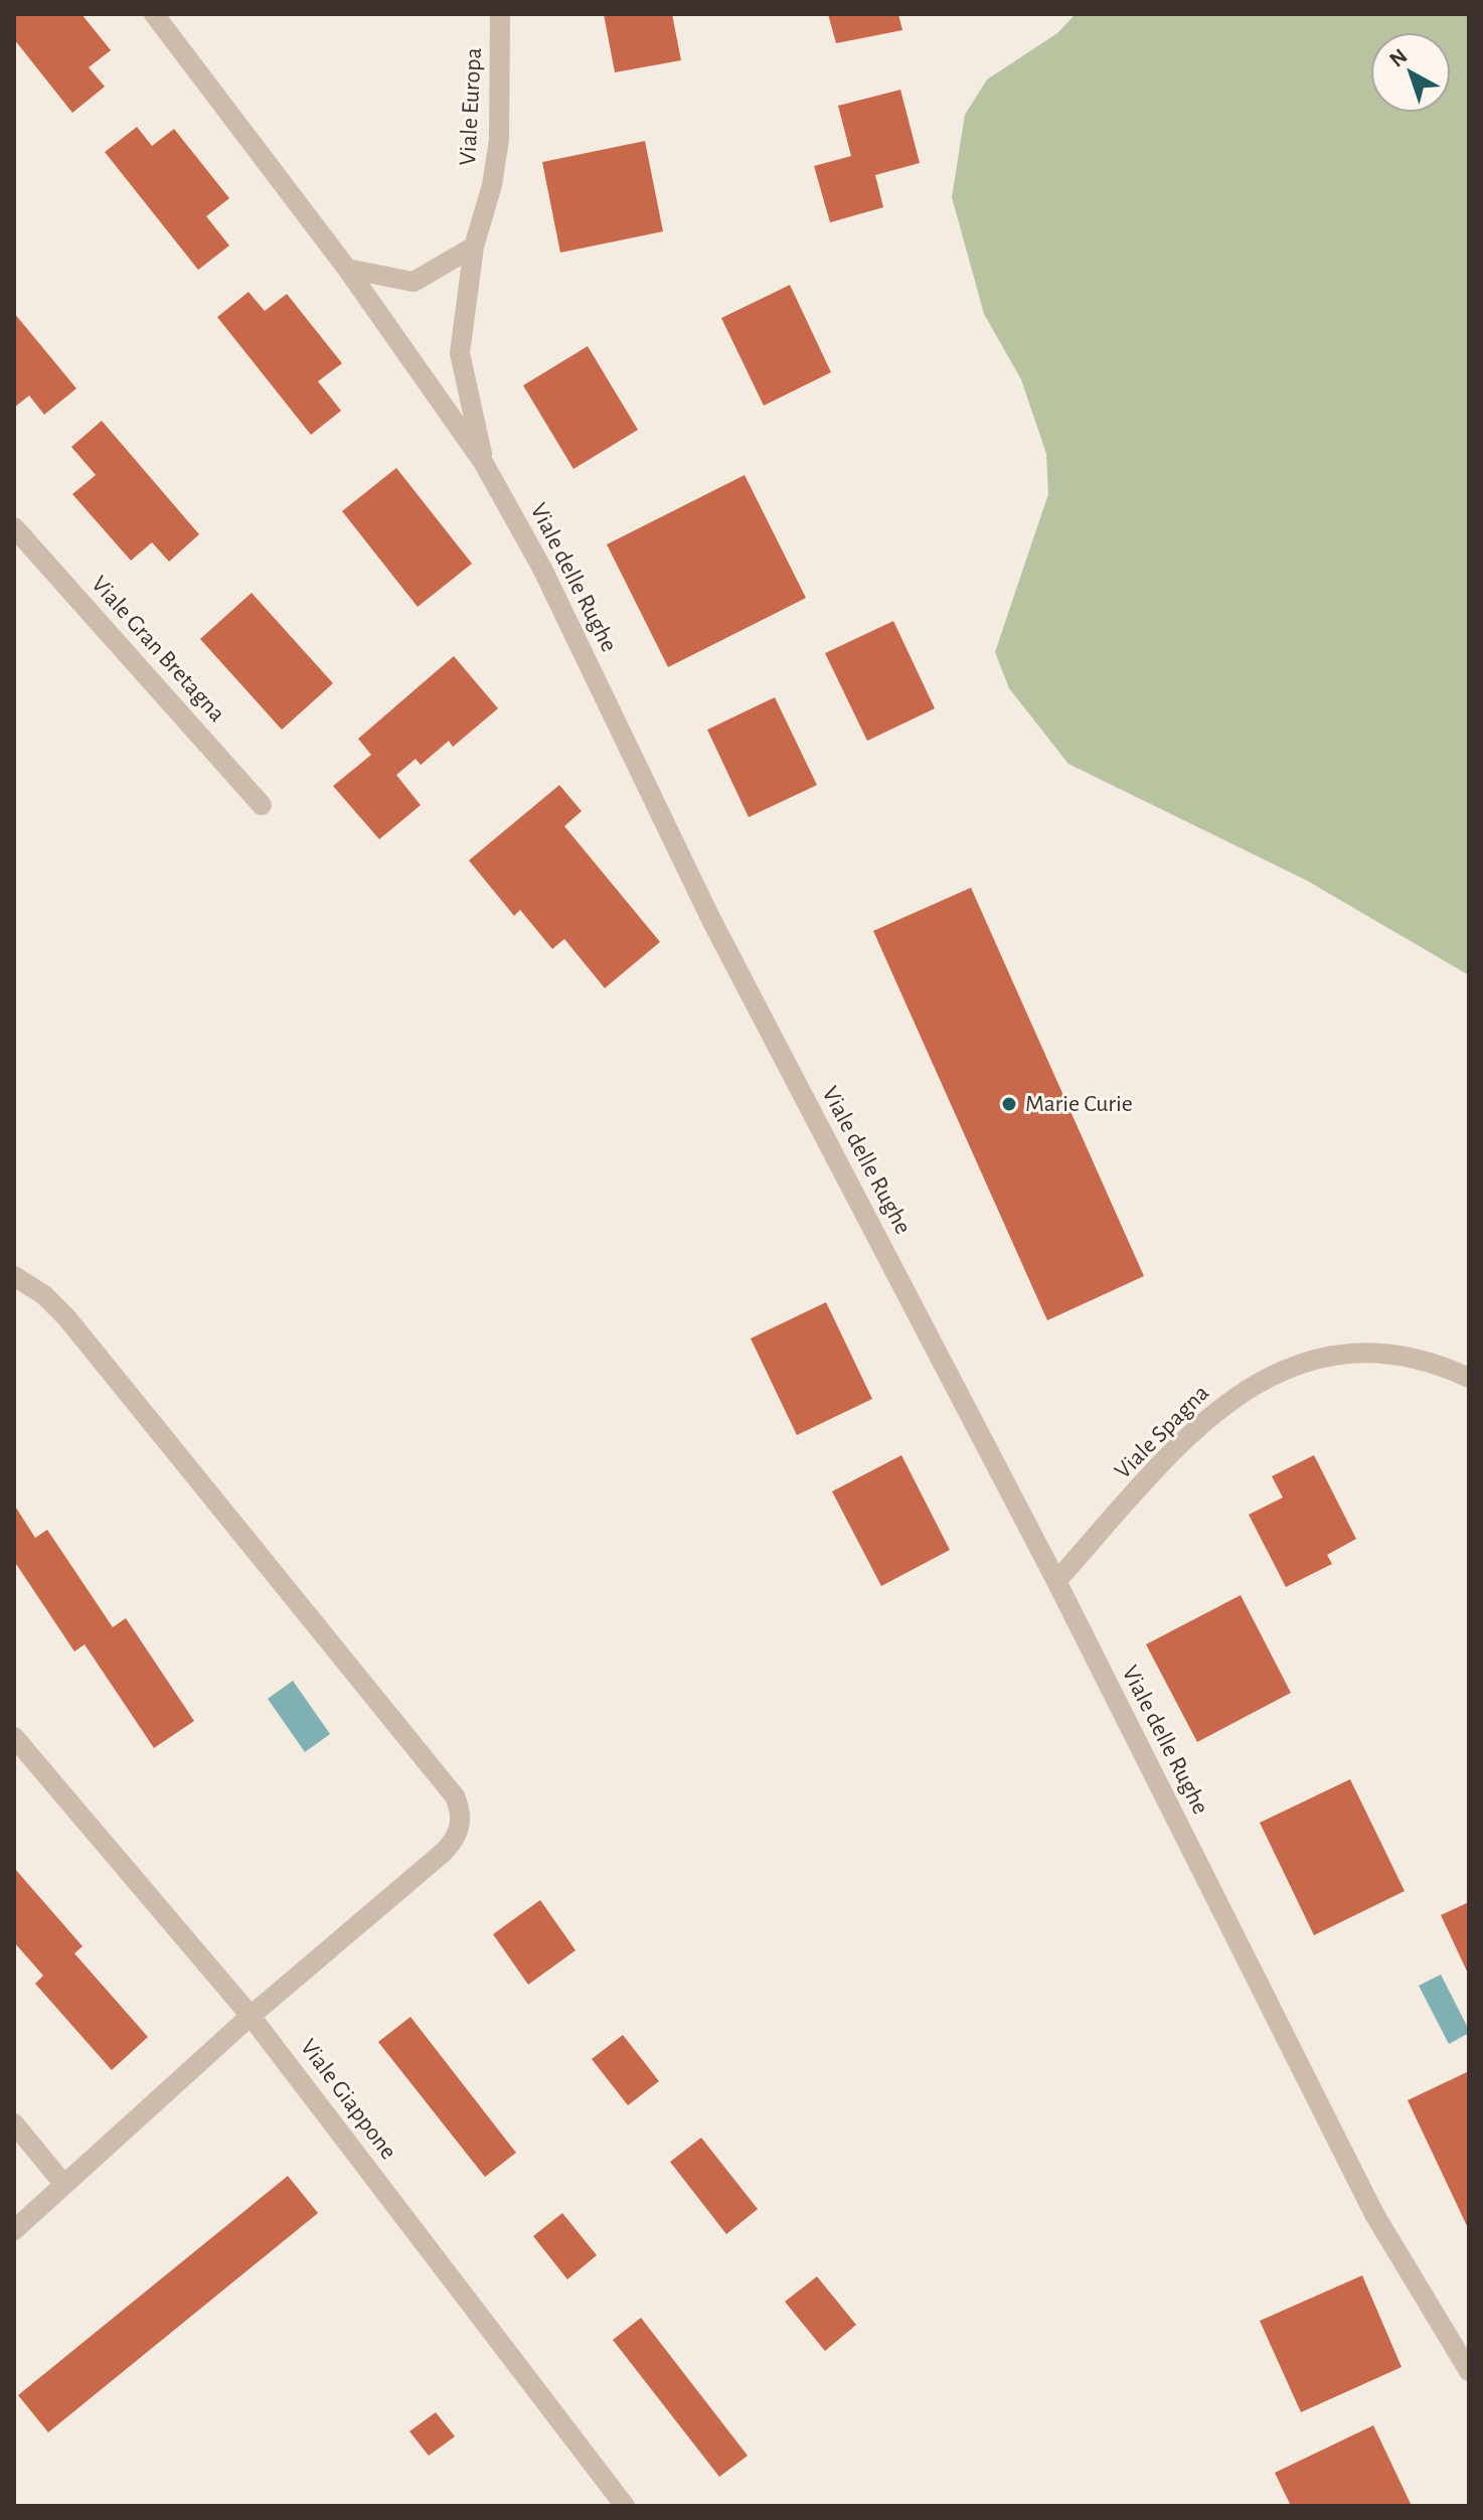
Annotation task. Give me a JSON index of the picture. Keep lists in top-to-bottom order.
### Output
{
  "streets": {
    "street": [
      "Viale Europa",
      "Viale delle Rughe",
      "Viale Gran Bretagna",
      "Viale Spagna",
      "Viale Giappone"
    ]
  },
  "crossings": [
    ["Viale Europa", "Viale delle Rughe"],
    ["Viale delle Rughe", "Viale Spagna"]
  ],
  "places": ["Marie Curie"],
  "north": "top left"
}
